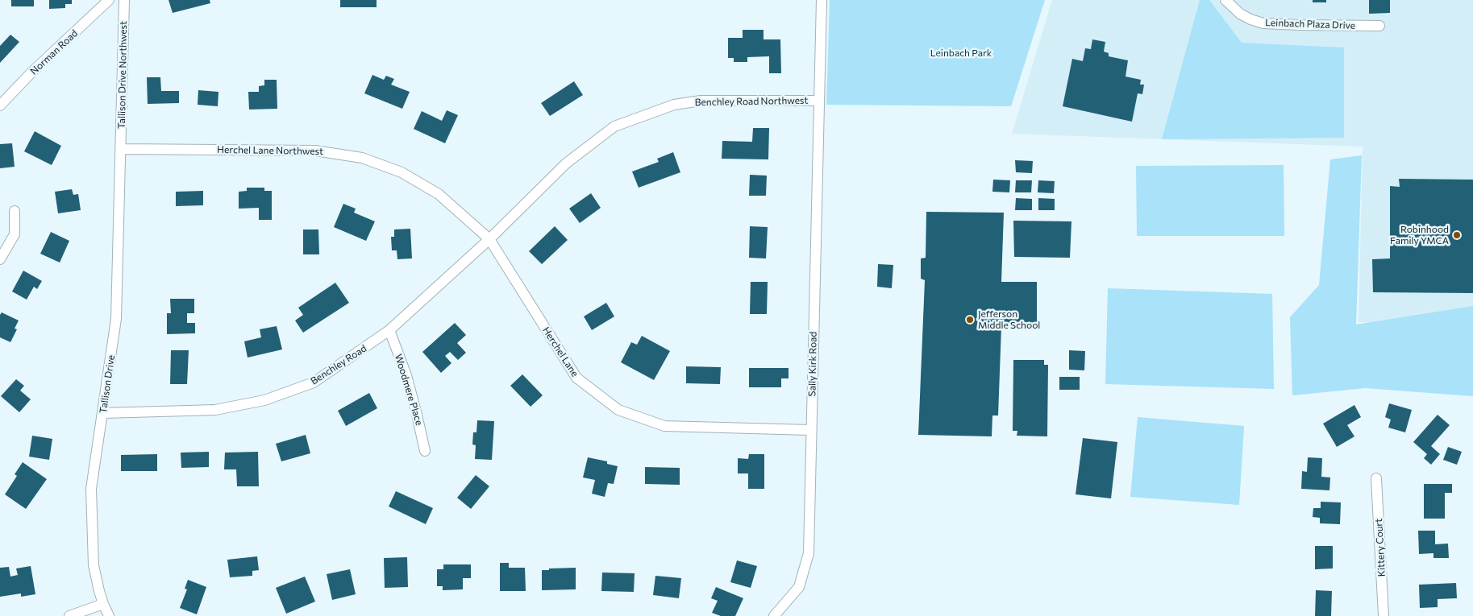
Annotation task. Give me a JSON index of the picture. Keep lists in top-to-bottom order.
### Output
{
  "streets": {
    "street": [
      "Leinbach Plaza Drive",
      "Norman Road",
      "Tallison Drive Northwest",
      "Benchley Road Northwest",
      "Herchel Lane Northwest",
      "Herchel Lane",
      "Sally Kirk Road",
      "Benchley Road",
      "Tallison Drive",
      "Woodmere Place",
      "Kittery Court"
    ]
  },
  "crossings": [
    ["Tallison Drive Northwest", "Herchel Lane Northwest"],
    ["Tallison Drive Northwest", "Tallison Drive"],
    ["Benchley Road Northwest", "Herchel Lane Northwest"],
    ["Benchley Road Northwest", "Herchel Lane"],
    ["Benchley Road Northwest", "Sally Kirk Road"],
    ["Benchley Road Northwest", "Benchley Road"],
    ["Herchel Lane Northwest", "Herchel Lane"],
    ["Herchel Lane Northwest", "Benchley Road"],
    ["Herchel Lane Northwest", "Tallison Drive"],
    ["Herchel Lane", "Sally Kirk Road"],
    ["Herchel Lane", "Benchley Road"],
    ["Benchley Road", "Tallison Drive"],
    ["Benchley Road", "Woodmere Place"]
  ],
  "parks": ["Leinbach Park"],
  "places": ["Robinhood Family YMCA", "Jefferson Middle School"]
}
